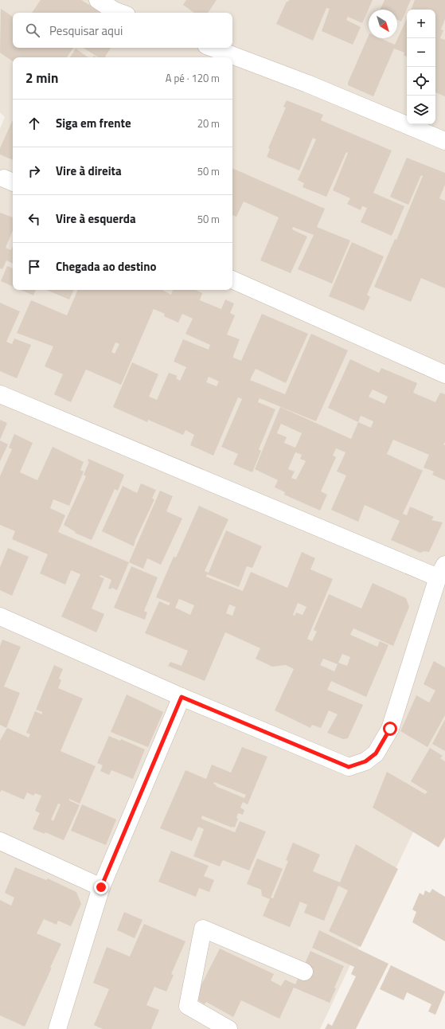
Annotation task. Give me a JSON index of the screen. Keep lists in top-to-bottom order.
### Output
{
  "north": "bottom right",
  "page": {
    "map_buttons": ["+", "−"],
    "search": "Pesquisar aqui",
    "heading": ["2 min", "A pé · 120 m"],
    "list": [
      ["Siga em frente", "20 m"],
      ["Vire à direita", "50 m"],
      ["Vire à esquerda", "50 m"],
      "Chegada ao destino"
    ]
  }
}
